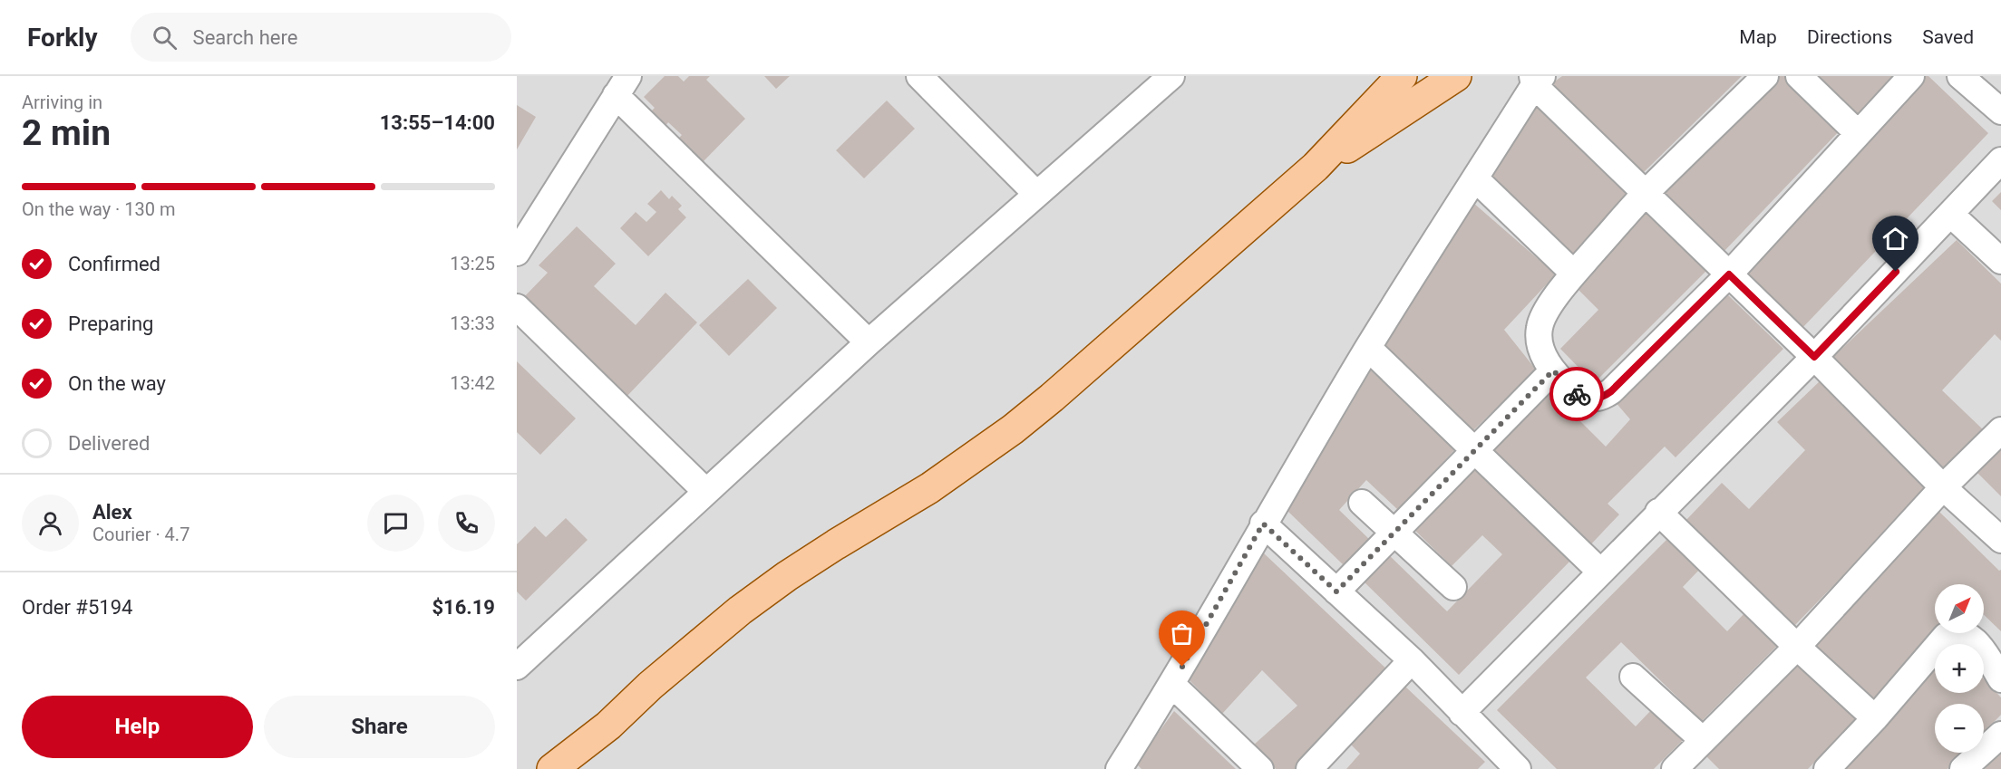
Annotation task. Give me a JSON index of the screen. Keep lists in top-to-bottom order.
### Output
{
  "north": "top right",
  "page": {
    "header": "Forkly",
    "search": "Search here",
    "nav": ["Map", "Directions", "Saved"],
    "heading": ["2 min", "Arriving in", "13:55–14:00"],
    "panel": [
      "Alex",
      "Courier · 4.7",
      "Order #5194",
      "$16.19"
    ],
    "bar": "On the way · 130 m",
    "list": [
      ["Confirmed", "13:25"],
      ["Preparing", "13:33"],
      ["On the way", "13:42"],
      "Delivered"
    ],
    "map_buttons": ["+", "−"],
    "buttons": ["Help", "Share"]
  }
}
